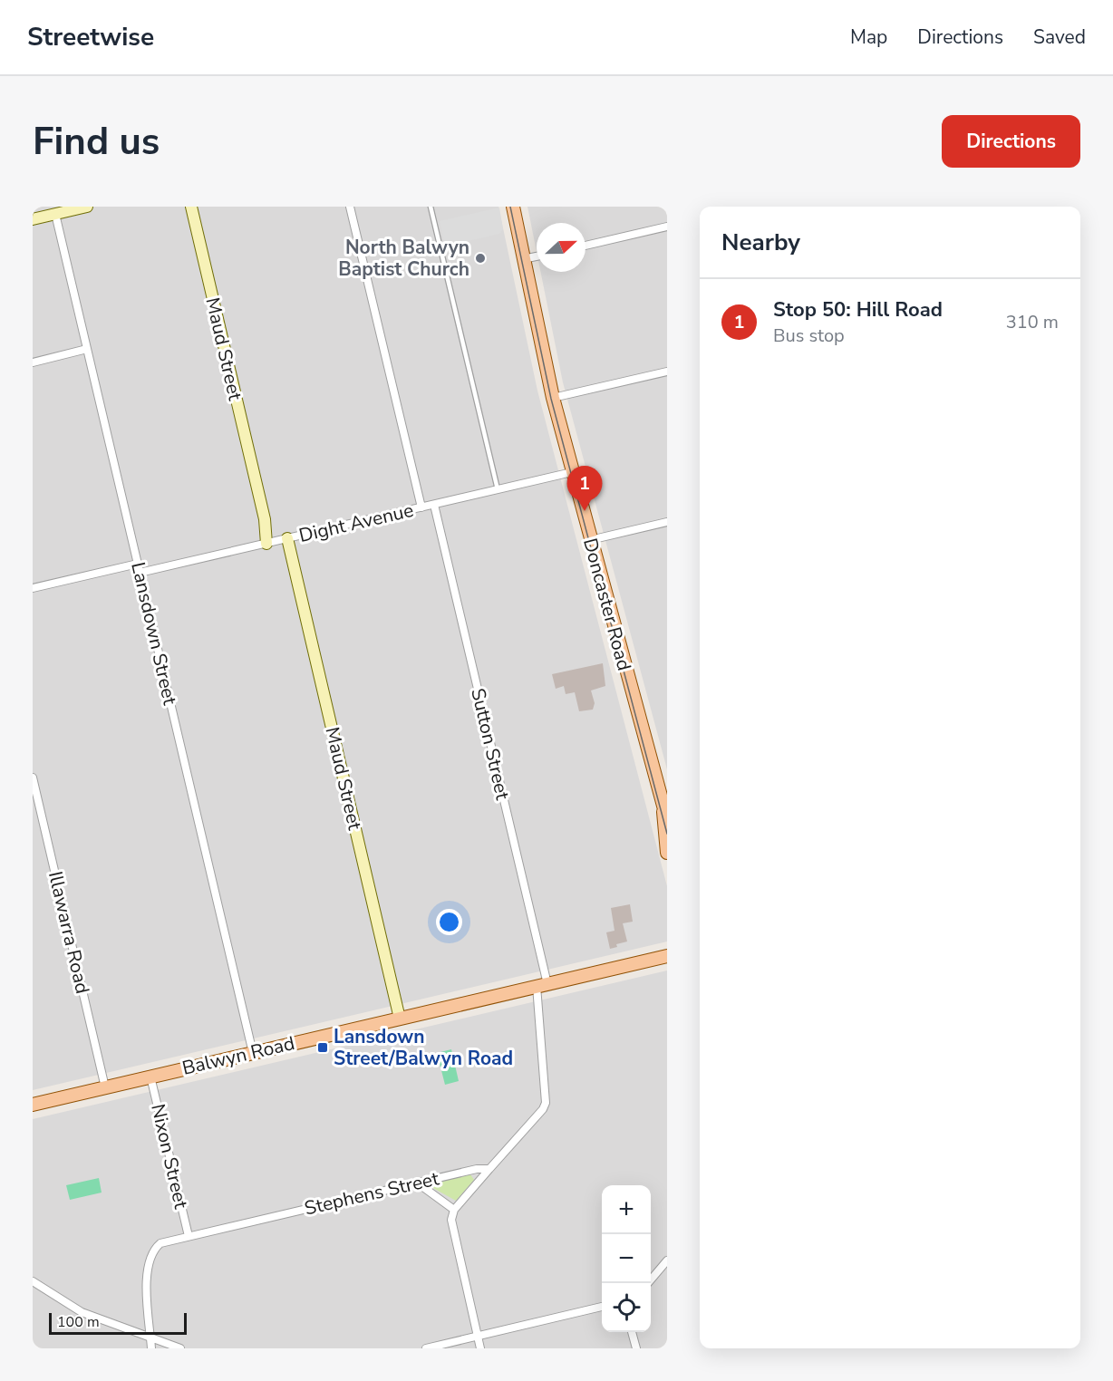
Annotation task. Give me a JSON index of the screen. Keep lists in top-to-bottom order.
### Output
{
  "streets": {
    "main road": ["Doncaster Road", "Balwyn Road"],
    "street": [
      "Maud Street",
      "Dight Avenue",
      "Lansdown Street",
      "Sutton Street",
      "Illawarra Road",
      "Nixon Street",
      "Stephens Street"
    ]
  },
  "crossings": [
    ["Maud Street", "Dight Avenue"],
    ["Maud Street", "Balwyn Road"],
    ["Dight Avenue", "Doncaster Road"],
    ["Dight Avenue", "Lansdown Street"],
    ["Dight Avenue", "Sutton Street"],
    ["Lansdown Street", "Balwyn Road"],
    ["Sutton Street", "Balwyn Road"],
    ["Illawarra Road", "Balwyn Road"],
    ["Balwyn Road", "Nixon Street"],
    ["Nixon Street", "Stephens Street"]
  ],
  "places": {
    "other": ["North Balwyn Baptist Church"],
    "transit": ["Lansdown Street/Balwyn Road"]
  },
  "scale_bar": "100 m",
  "north": "right",
  "page": {
    "header": "Streetwise",
    "nav": ["Map", "Directions", "Saved"],
    "buttons": "Directions",
    "title": "Find us",
    "heading": "Nearby",
    "list": [
      {
        "mark": "1",
        "name": "Stop 50: Hill Road",
        "note": "Bus stop",
        "value": "310 m"
      }
    ],
    "pins": "1",
    "map_buttons": ["+", "−"],
    "scale": "100 m"
  }
}
